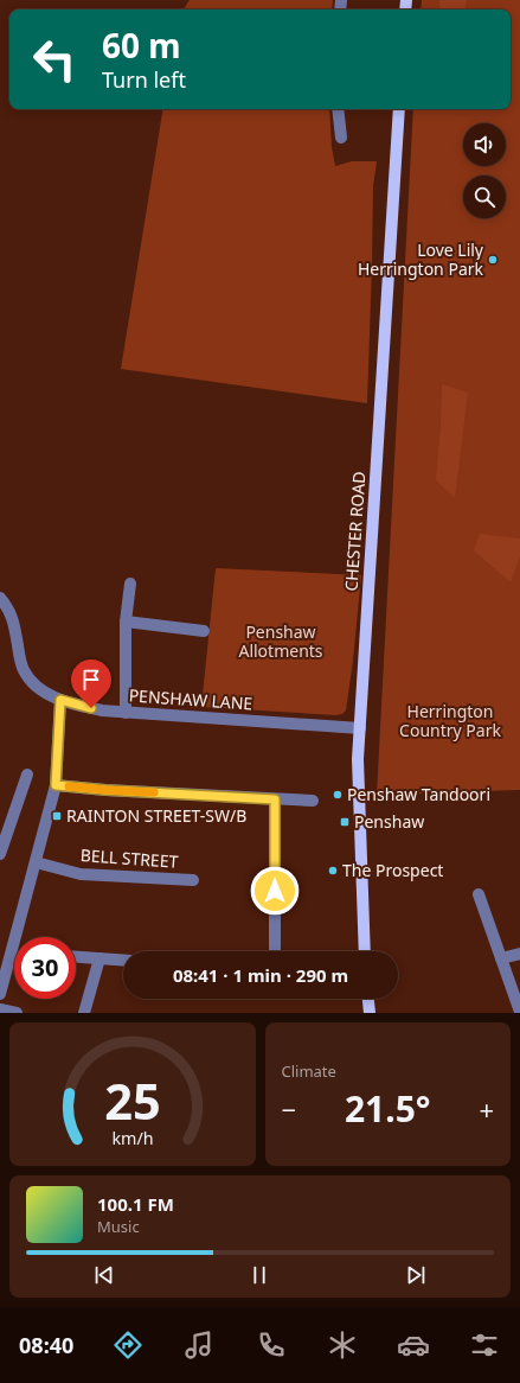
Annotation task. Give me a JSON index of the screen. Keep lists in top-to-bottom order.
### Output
{
  "streets": {
    "main road": ["CHESTER ROAD"],
    "street": ["PENSHAW LANE", "BELL STREET"]
  },
  "crossings": [
    ["CHESTER ROAD", "PENSHAW LANE"]
  ],
  "parks": ["Penshaw Allotments", "Herrington Country Park"],
  "places": {
    "other": ["Love Lily Herrington Park", "Penshaw Tandoori", "The Prospect"],
    "transit": ["RAINTON STREET-SW/B", "Penshaw"]
  },
  "page": {
    "turn": ["60 m", "Turn left"],
    "limit": "30",
    "trip": "08:41 · 1 min · 290 m",
    "tile": "Climate",
    "heat": ["−", "21.5°", "+"],
    "song": ["100.1 FM", "Music"],
    "tabs": "08:40",
    "gauge": ["25", "km/h"]
  }
}
